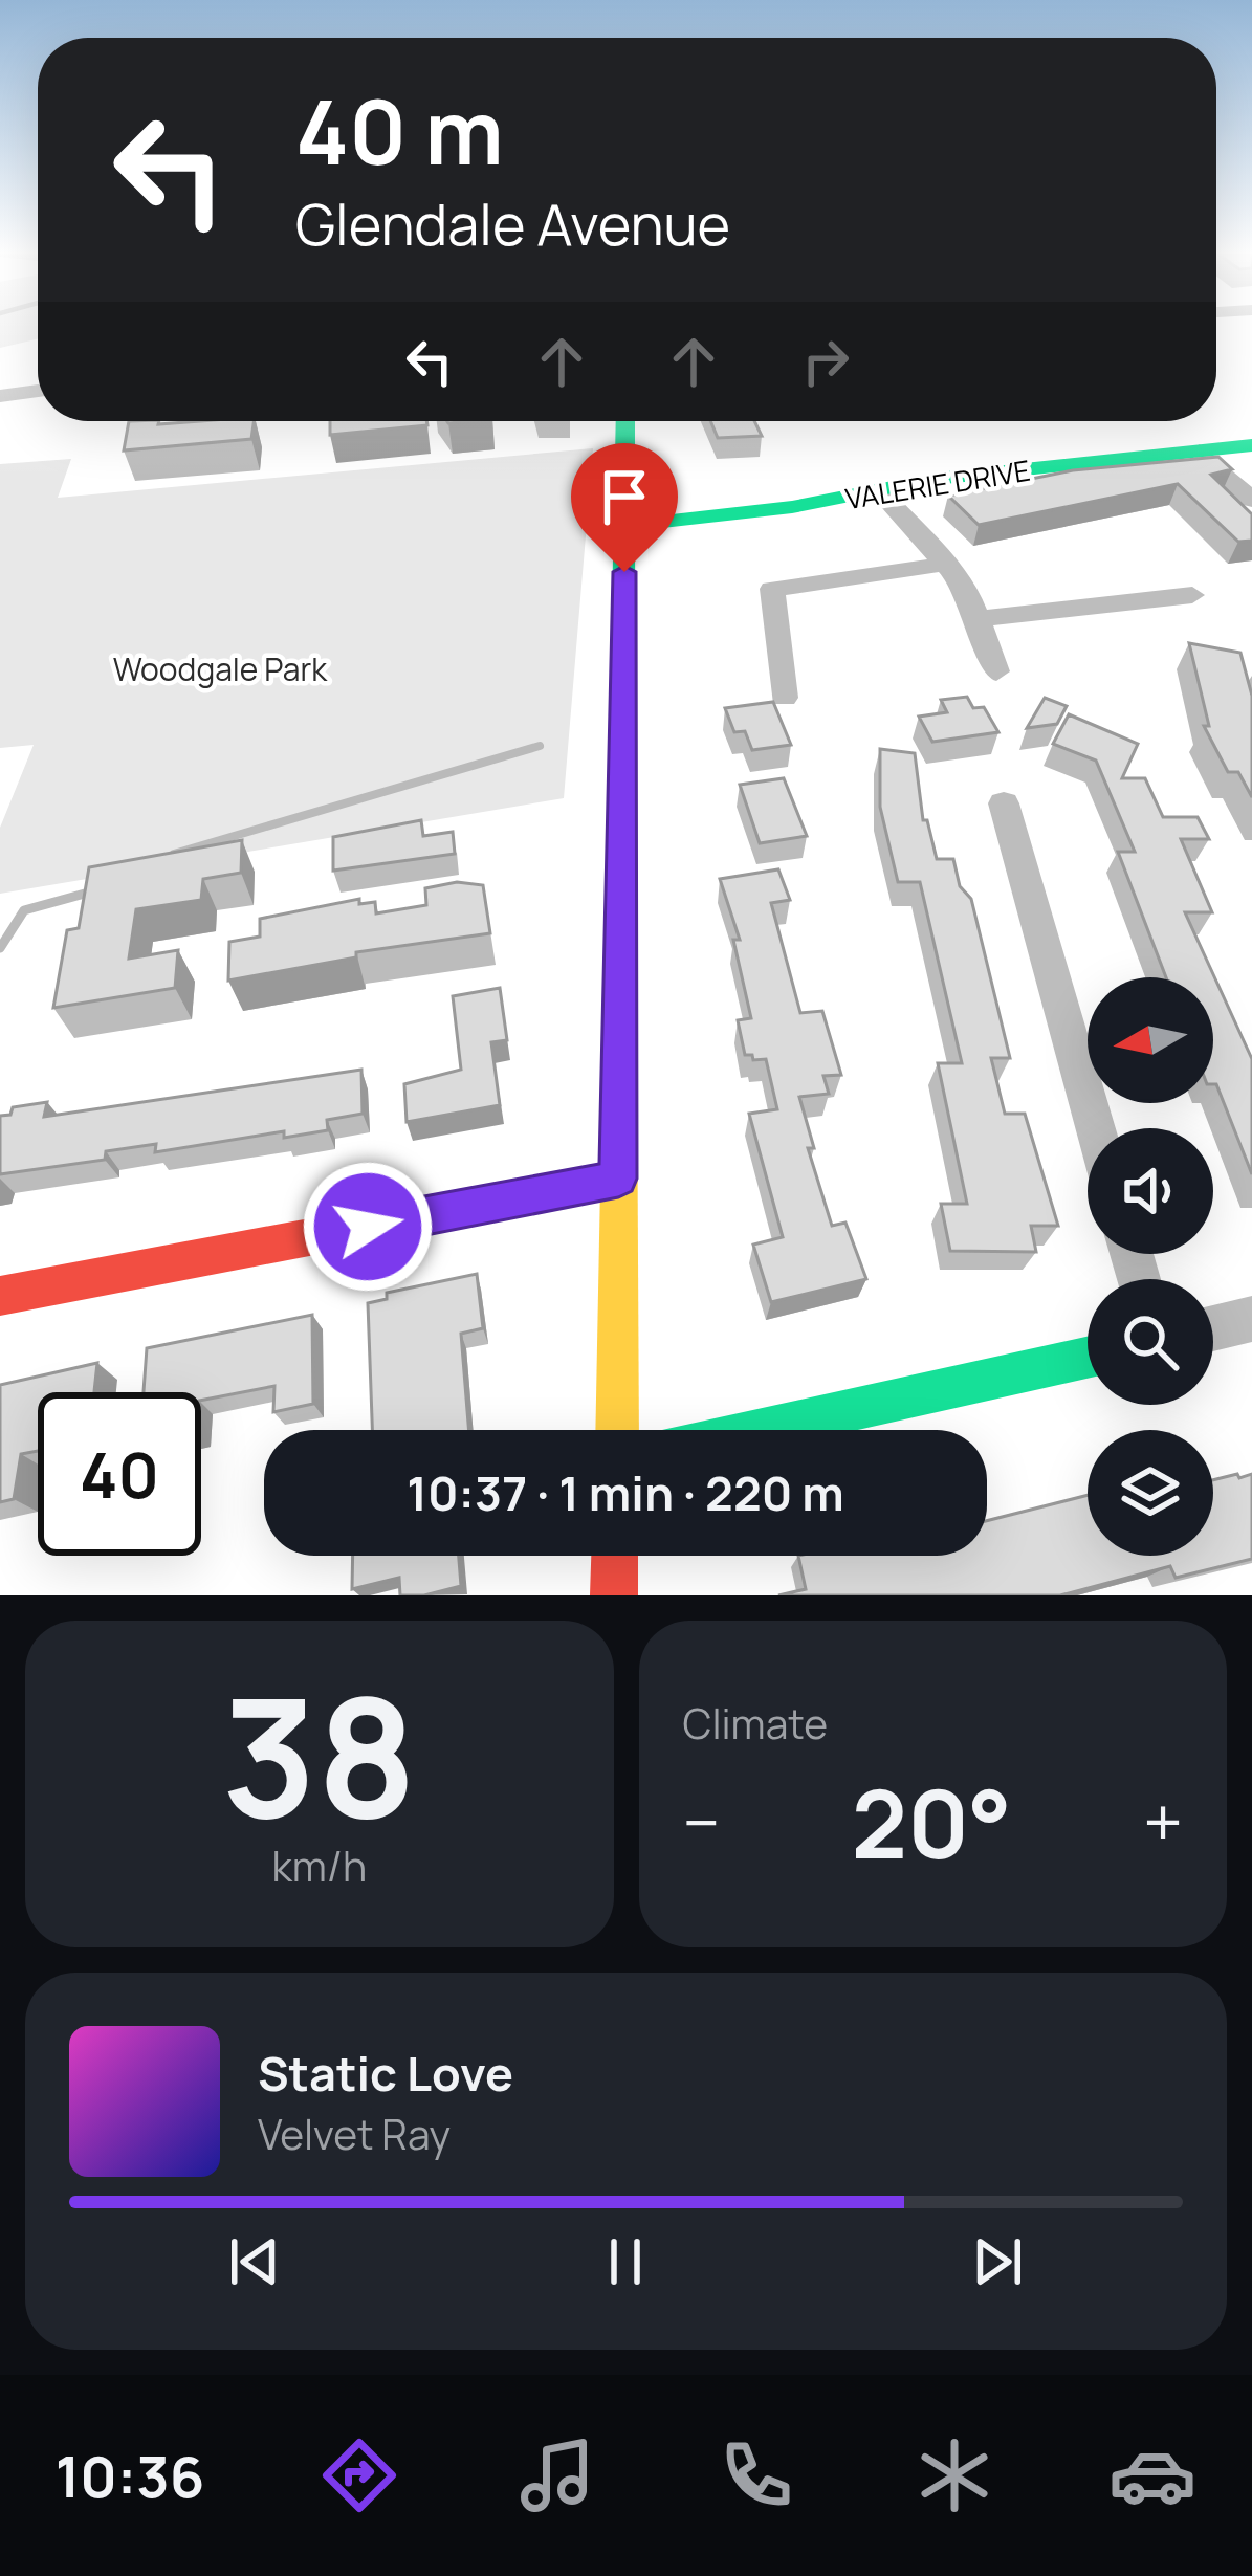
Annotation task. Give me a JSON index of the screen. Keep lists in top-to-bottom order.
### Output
{
  "streets": {
    "street": ["VALERIE DRIVE"]
  },
  "parks": ["Woodgale Park"],
  "north": "left",
  "page": {
    "turn": ["40 m", "Glendale Avenue"],
    "limit": "40",
    "trip": "10:37 · 1 min · 220 m",
    "tile": [
      ["38", "km/h"],
      "Climate"
    ],
    "heat": ["−", "20°", "+"],
    "song": ["Static Love", "Velvet Ray"],
    "tabs": "10:36"
  }
}
